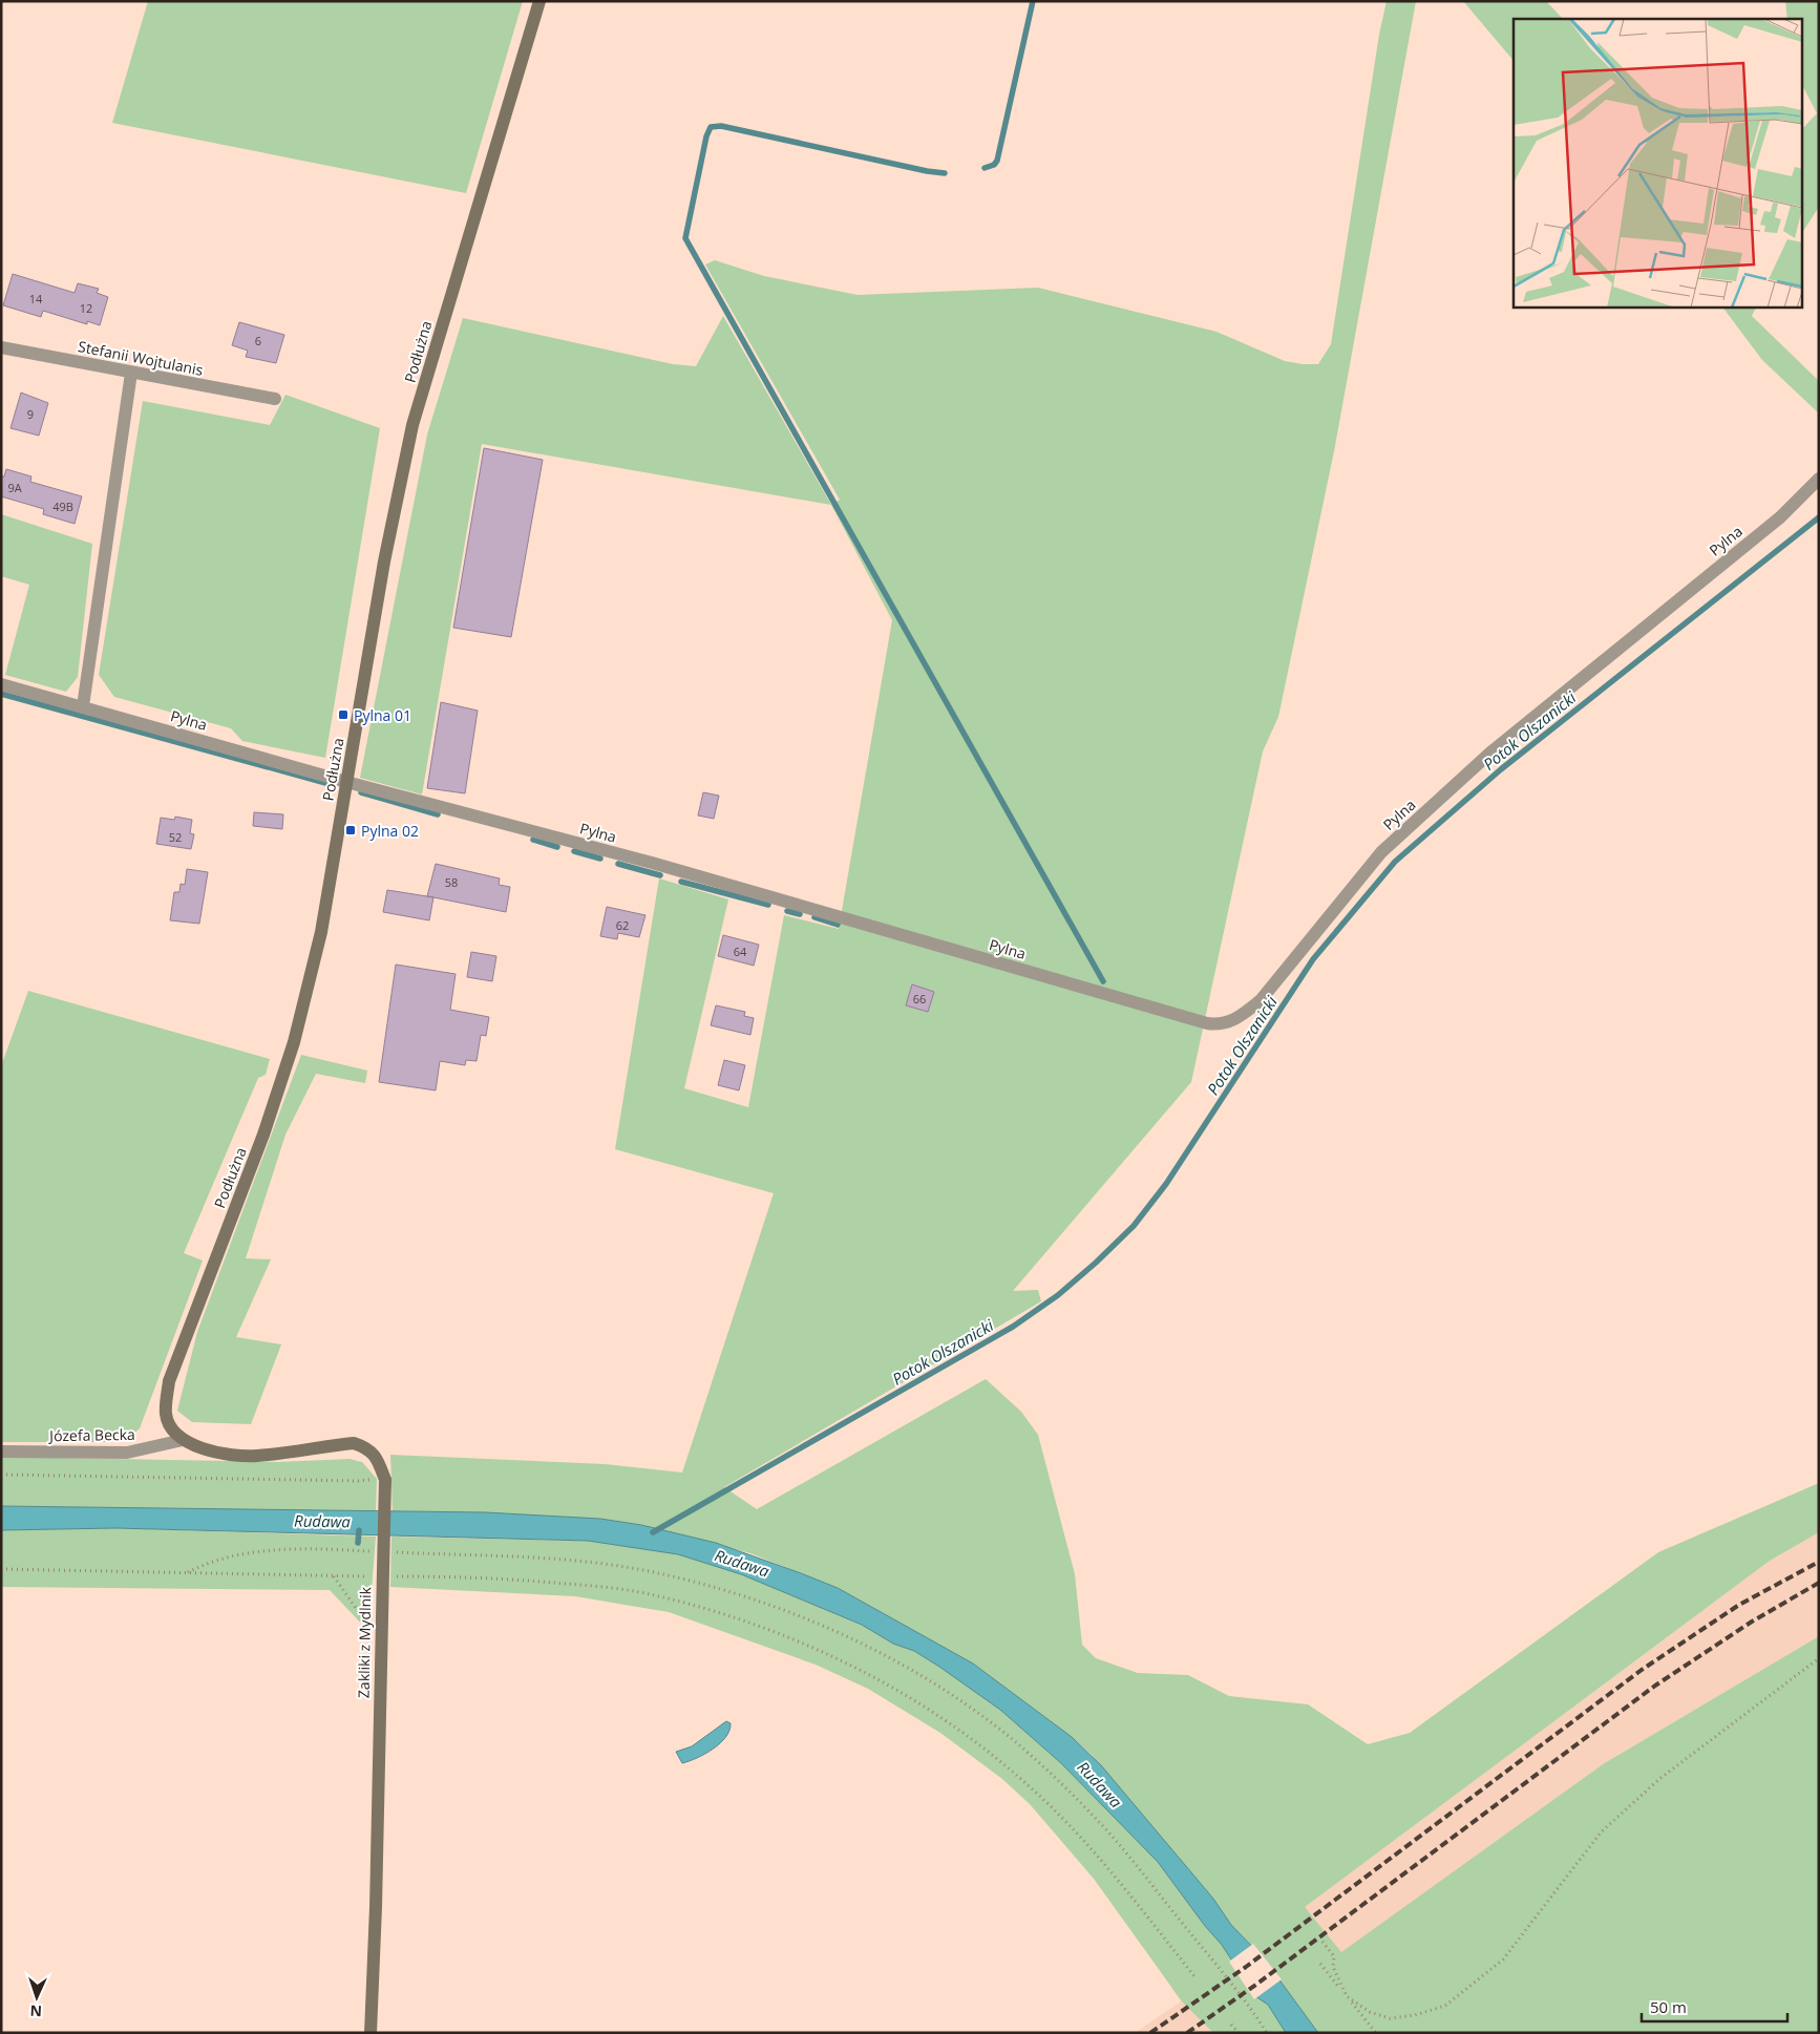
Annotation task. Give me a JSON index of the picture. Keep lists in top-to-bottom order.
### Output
{
  "streets": {
    "street": [
      "Podłużna",
      "Stefanii Wojtulanis",
      "Pylna",
      "Józefa Becka",
      "Zakliki z Mydlnik"
    ]
  },
  "crossings": [
    ["Podłużna", "Pylna"],
    ["Podłużna", "Józefa Becka"],
    ["Podłużna", "Zakliki z Mydlnik"],
    ["Józefa Becka", "Zakliki z Mydlnik"]
  ],
  "water": ["Potok Olszanicki", "Rudawa"],
  "places": {
    "transit": ["Pylna 01", "Pylna 02"]
  },
  "house_numbers": [
    "14",
    "12",
    "6",
    "9",
    "9A",
    "49B",
    "52",
    "58",
    "62",
    "64",
    "66"
  ],
  "scale_bar": "50 m",
  "north": "bottom"
}
